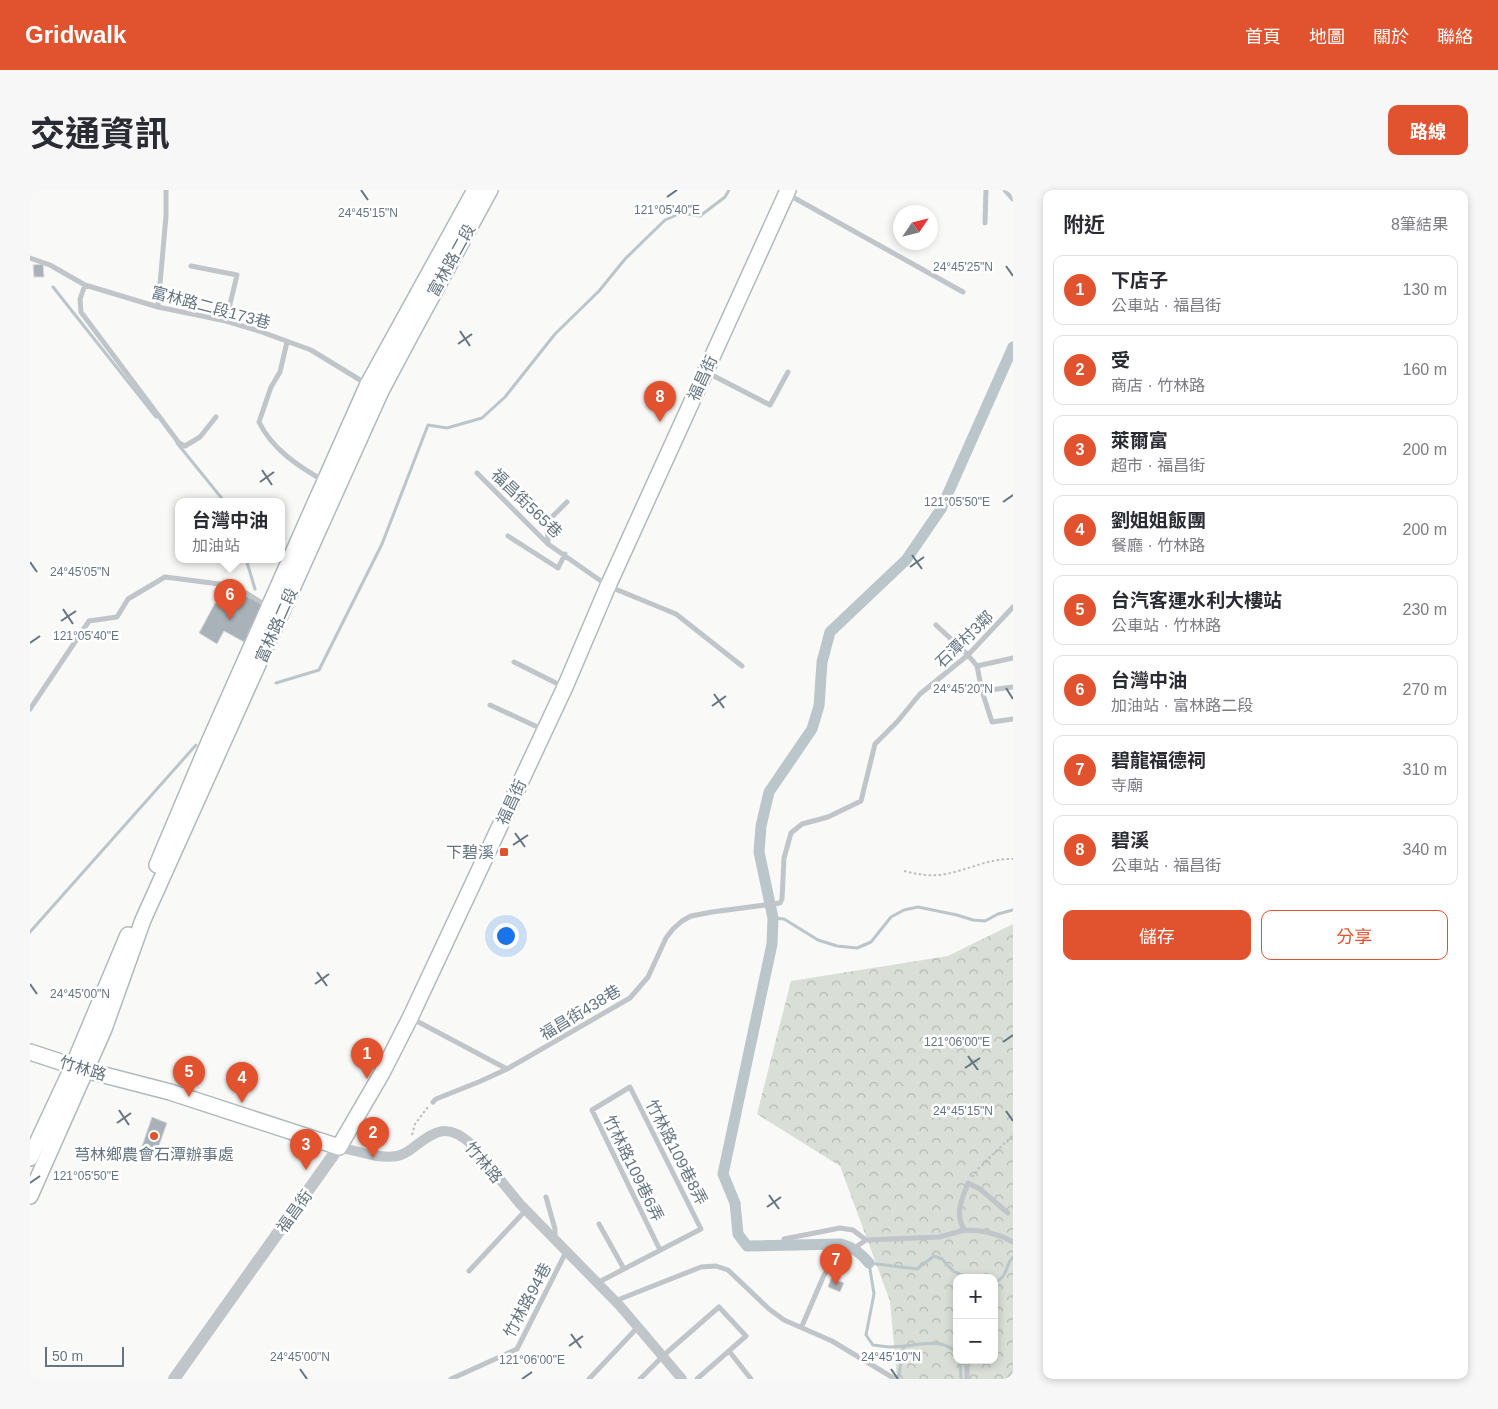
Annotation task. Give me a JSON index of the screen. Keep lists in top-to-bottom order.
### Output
{
  "streets": {
    "main road": ["富林路二段", "福昌街", "竹林路"],
    "lane": [
      "富林路二段173巷",
      "福昌街565巷",
      "石潭村3鄰",
      "福昌街438巷",
      "竹林路109巷8弄",
      "竹林路109巷6弄",
      "竹林路94巷"
    ]
  },
  "crossings": [
    ["富林路二段", "富林路二段173巷"],
    ["富林路二段", "竹林路"],
    ["福昌街", "福昌街565巷"],
    ["福昌街", "竹林路"],
    ["石潭村3鄰", "福昌街438巷"],
    ["竹林路", "竹林路94巷"],
    ["竹林路109巷8弄", "竹林路109巷6弄"]
  ],
  "places": {
    "transit": ["下碧溪"],
    "other": ["芎林鄉農會石潭辦事處"]
  },
  "scale_bar": "50 m",
  "north": "top right",
  "page": {
    "header": "Gridwalk",
    "nav": [
      "首頁",
      "地圖",
      "關於",
      "聯絡"
    ],
    "title": "交通資訊",
    "buttons": [
      "路線",
      ["儲存", "分享"]
    ],
    "heading": ["附近", "8筆結果"],
    "list": [
      {
        "mark": "1",
        "name": "下店子",
        "note": "公車站 · 福昌街",
        "value": "130 m"
      },
      {
        "mark": "2",
        "name": "受",
        "note": "商店 · 竹林路",
        "value": "160 m"
      },
      {
        "mark": "3",
        "name": "萊爾富",
        "note": "超市 · 福昌街",
        "value": "200 m"
      },
      {
        "mark": "4",
        "name": "劉姐姐飯團",
        "note": "餐廳 · 竹林路",
        "value": "200 m"
      },
      {
        "mark": "5",
        "name": "台汽客運水利大樓站",
        "note": "公車站 · 竹林路",
        "value": "230 m"
      },
      {
        "mark": "6",
        "name": "台灣中油",
        "note": "加油站 · 富林路二段",
        "value": "270 m"
      },
      {
        "mark": "7",
        "name": "碧龍福德祠",
        "note": "寺廟",
        "value": "310 m"
      },
      {
        "mark": "8",
        "name": "碧溪",
        "note": "公車站 · 福昌街",
        "value": "340 m"
      }
    ],
    "pins": [
      "8",
      "6",
      "1",
      "5",
      "4",
      "2",
      "3",
      "7"
    ],
    "popup": ["台灣中油", "加油站"],
    "map_buttons": ["+", "−"],
    "scale": "50 m"
  },
  "coordinates": [
    "121°05'40\"E",
    "24°45'15\"N",
    "24°45'25\"N",
    "121°05'50\"E",
    "24°45'05\"N",
    "24°45'20\"N",
    "24°45'00\"N",
    "121°06'00\"E",
    "24°45'10\"N"
  ]
}
